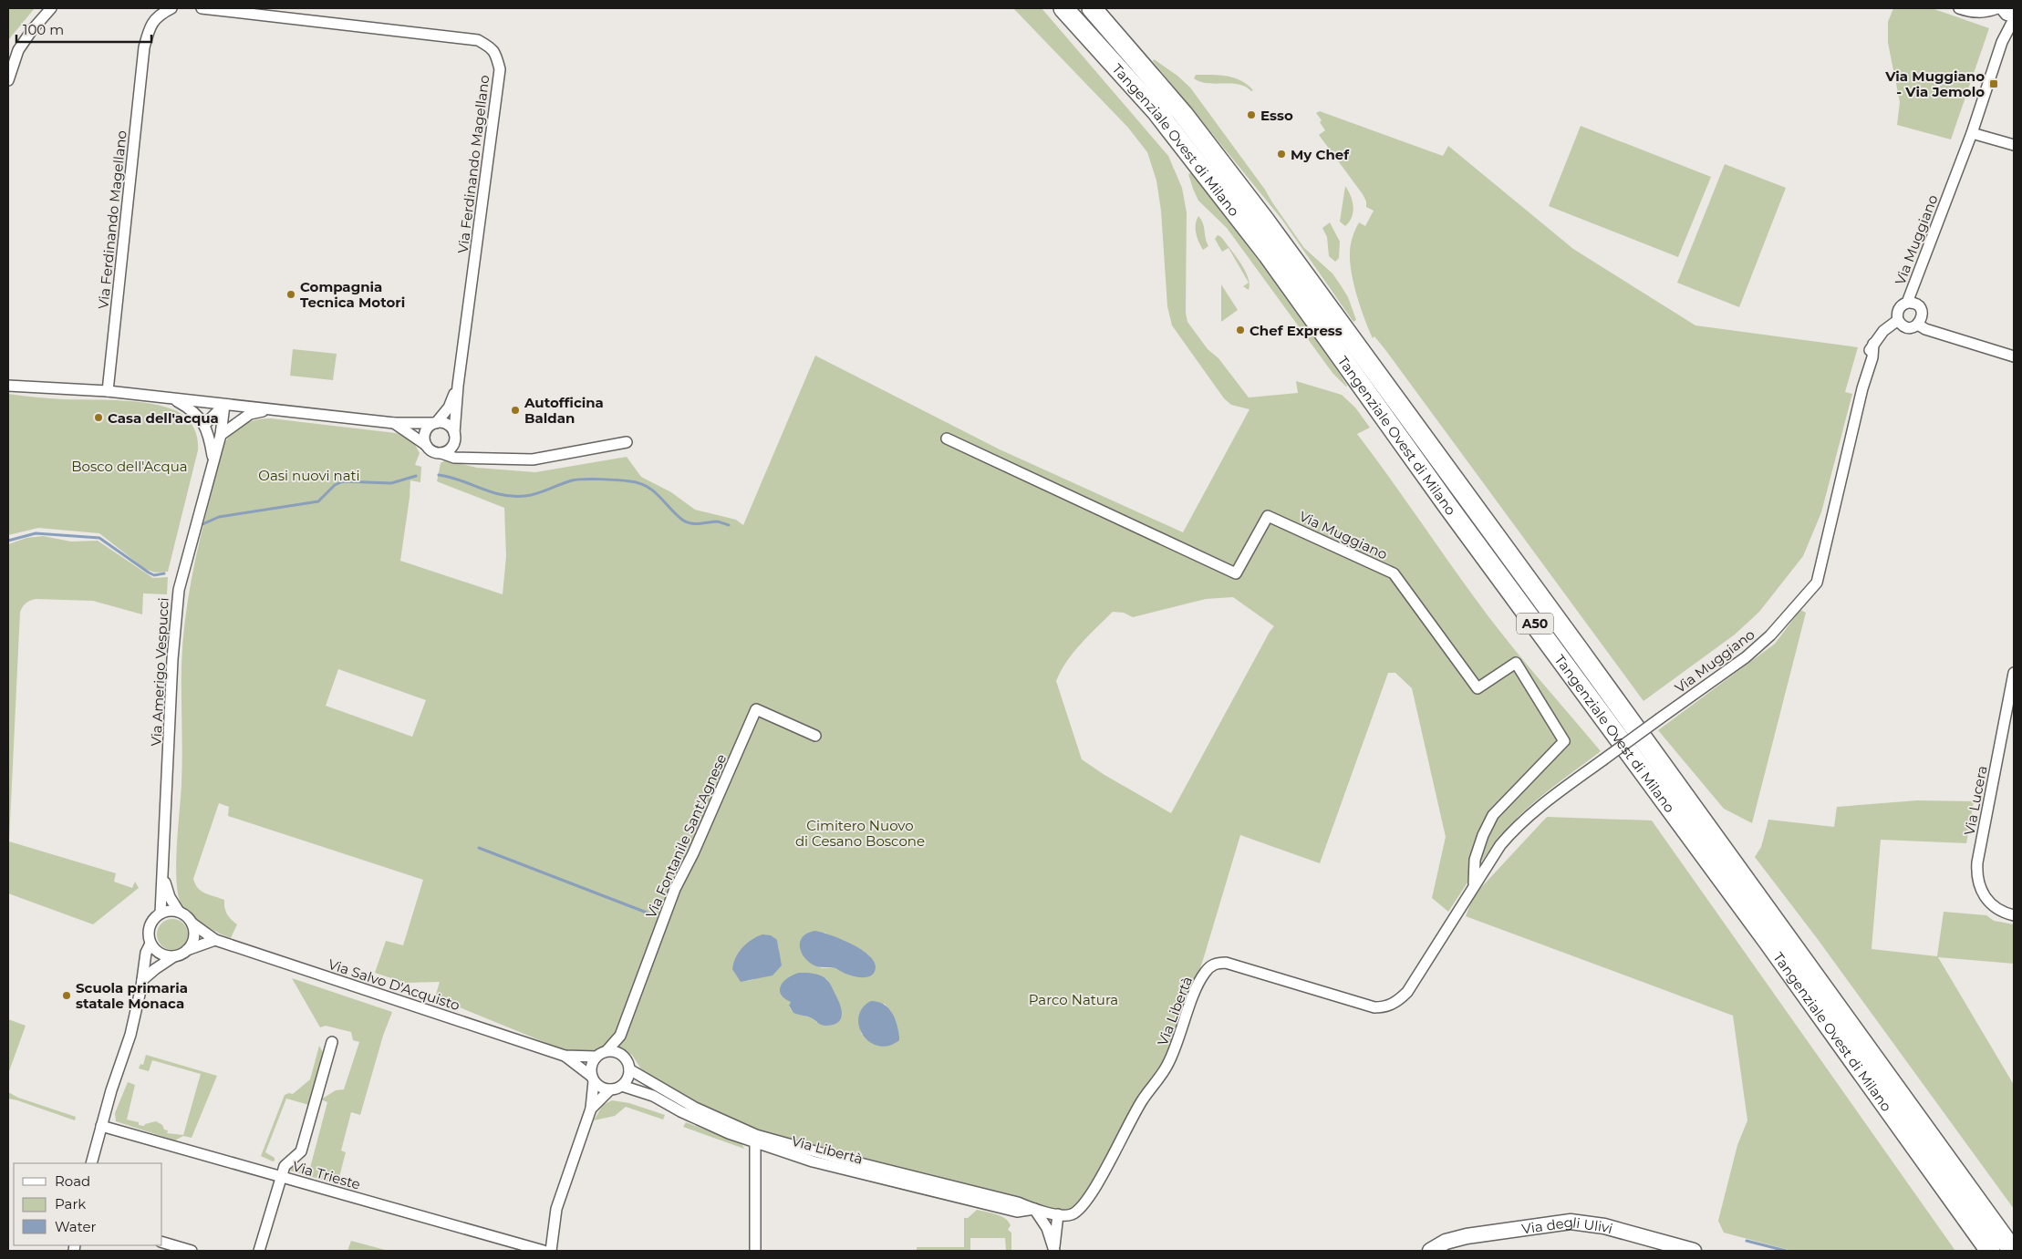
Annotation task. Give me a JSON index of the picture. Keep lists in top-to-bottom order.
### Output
{
  "streets": {
    "highway": ["Tangenziale Ovest di Milano", "A50"],
    "street": [
      "Via Ferdinando Magellano",
      "Via Muggiano",
      "Via Amerigo Vespucci",
      "Via Lucera",
      "Via Fontanile Sant'Agnese",
      "Via Salvo D'Acquisto",
      "Via Libertà",
      "Via Trieste",
      "Via degli Ulivi"
    ]
  },
  "crossings": [
    ["Via Muggiano", "Via Libertà"],
    ["Via Amerigo Vespucci", "Via Salvo D'Acquisto"],
    ["Via Amerigo Vespucci", "Via Trieste"]
  ],
  "parks": [
    "Bosco dell'Acqua",
    "Oasi nuovi nati",
    "Cimitero Nuovo di Cesano Boscone",
    "Parco Natura"
  ],
  "places": {
    "transit": ["Via Muggiano - Via Jemolo"],
    "other": [
      "Esso",
      "My Chef",
      "Compagnia Tecnica Motori",
      "Chef Express",
      "Autofficina Baldan",
      "Casa dell'acqua",
      "Scuola primaria statale Monaca"
    ]
  },
  "legend": ["Road", "Park", "Water"],
  "scale_bar": "100 m"
}
